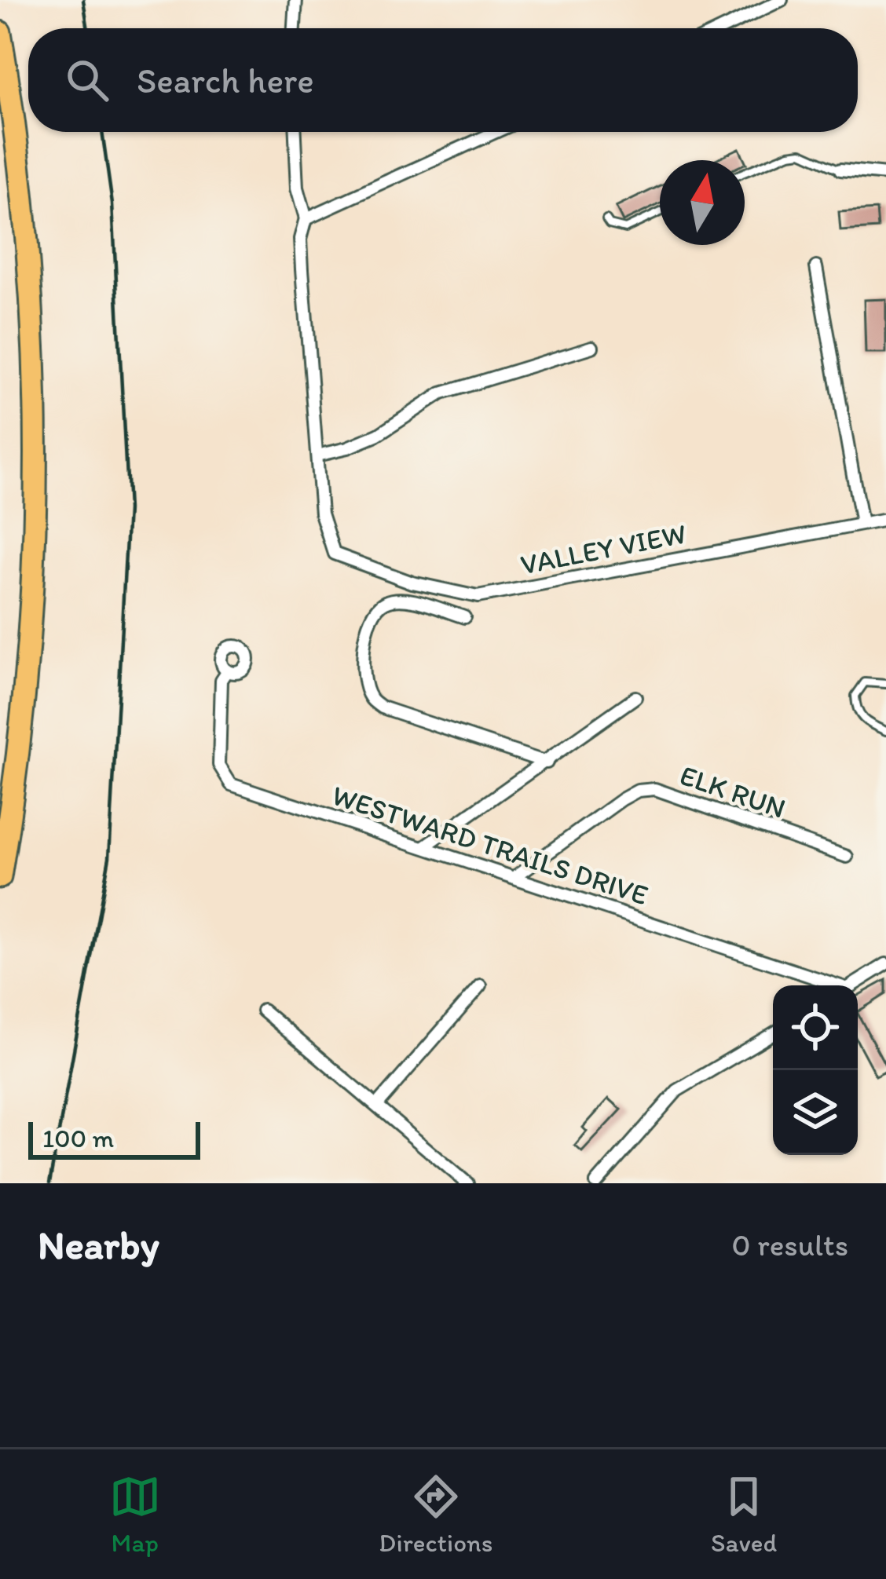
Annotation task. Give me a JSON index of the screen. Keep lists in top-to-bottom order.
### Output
{
  "streets": {
    "street": ["VALLEY VIEW", "ELK RUN", "WESTWARD TRAILS DRIVE"]
  },
  "crossings": [
    ["ELK RUN", "WESTWARD TRAILS DRIVE"]
  ],
  "scale_bar": "100 m",
  "north": "top",
  "page": {
    "search": "Search here",
    "scale": "100 m",
    "heading": ["Nearby", "0 results"],
    "nav": ["Map", "Directions", "Saved"]
  }
}
